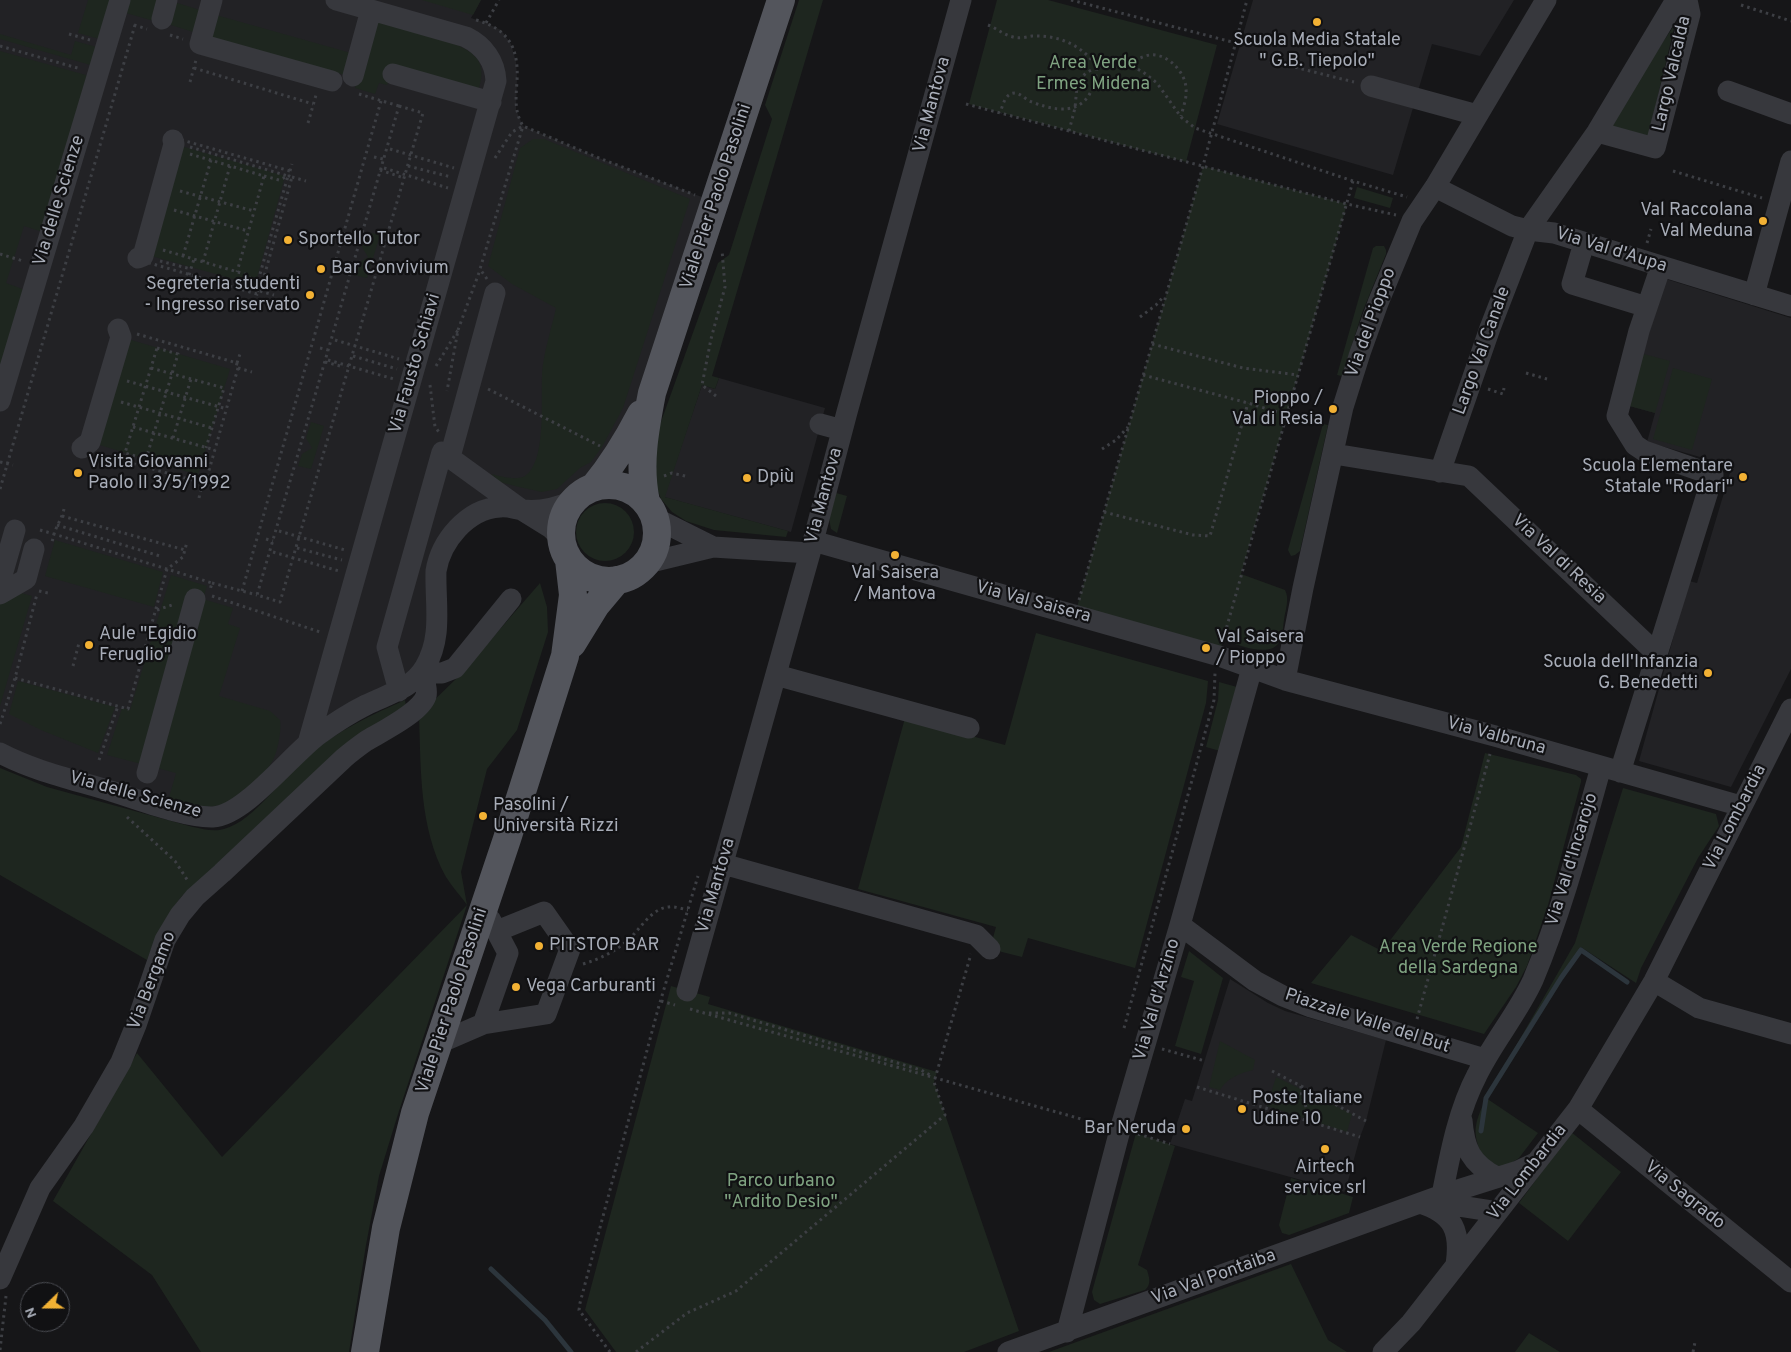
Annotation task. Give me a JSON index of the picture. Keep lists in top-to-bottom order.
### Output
{
  "streets": {
    "main road": ["Viale Pier Paolo Pasolini"],
    "street": [
      "Largo Valcalda",
      "Via Mantova",
      "Via delle Scienze",
      "Via Val d'Aupa",
      "Via del Pioppo",
      "Largo Val Canale",
      "Via Fausto Schiavi",
      "Via Val di Resia",
      "Via Val Saisera",
      "Via Valbruna",
      "Via Lombardia",
      "Via Val d'Incarojo",
      "Via Bergamo",
      "Via Val d'Arzino",
      "Piazzale Valle del But",
      "Via Sagrado",
      "Via Val Pontaiba"
    ]
  },
  "crossings": [
    ["Largo Valcalda", "Via Val d'Aupa"],
    ["Largo Valcalda", "Largo Val Canale"],
    ["Via Mantova", "Via Val Saisera"],
    ["Viale Pier Paolo Pasolini", "Via delle Scienze"],
    ["Via delle Scienze", "Via Fausto Schiavi"],
    ["Via delle Scienze", "Via Bergamo"],
    ["Via Val d'Aupa", "Via del Pioppo"],
    ["Via Val d'Aupa", "Largo Val Canale"],
    ["Via del Pioppo", "Via Val di Resia"],
    ["Via del Pioppo", "Via Valbruna"],
    ["Largo Val Canale", "Via Val di Resia"],
    ["Via Val Saisera", "Via Valbruna"],
    ["Via Val Saisera", "Via Val d'Arzino"],
    ["Via Valbruna", "Via Lombardia"],
    ["Via Valbruna", "Via Val d'Incarojo"],
    ["Via Valbruna", "Via Val d'Arzino"],
    ["Via Lombardia", "Via Sagrado"],
    ["Via Lombardia", "Via Val Pontaiba"],
    ["Via Val d'Incarojo", "Piazzale Valle del But"],
    ["Via Val d'Incarojo", "Via Val Pontaiba"],
    ["Via Val d'Arzino", "Piazzale Valle del But"],
    ["Via Val d'Arzino", "Via Val Pontaiba"]
  ],
  "parks": ["Area Verde Ermes Midena", "Area Verde Regione della Sardegna", "Parco urbano \"Ardito Desio\""],
  "places": [
    "Scuola Media Statale \" G.B. Tiepolo\"",
    "Val Raccolana Val Meduna",
    "Sportello Tutor",
    "Bar Convivium",
    "Segreteria studenti - Ingresso riservato",
    "Pioppo / Val di Resia",
    "Visita Giovanni Paolo II 3/5/1992",
    "Scuola Elementare Statale \"Rodari\"",
    "Dpiù",
    "Val Saisera / Mantova",
    "Aule \"Egidio Feruglio\"",
    "Val Saisera / Pioppo",
    "Scuola dell'Infanzia G. Benedetti",
    "Pasolini / Università Rizzi",
    "PITSTOP BAR",
    "Vega Carburanti",
    "Poste Italiane Udine 10",
    "Bar Neruda",
    "Airtech service srl"
  ],
  "north": "left"
}
